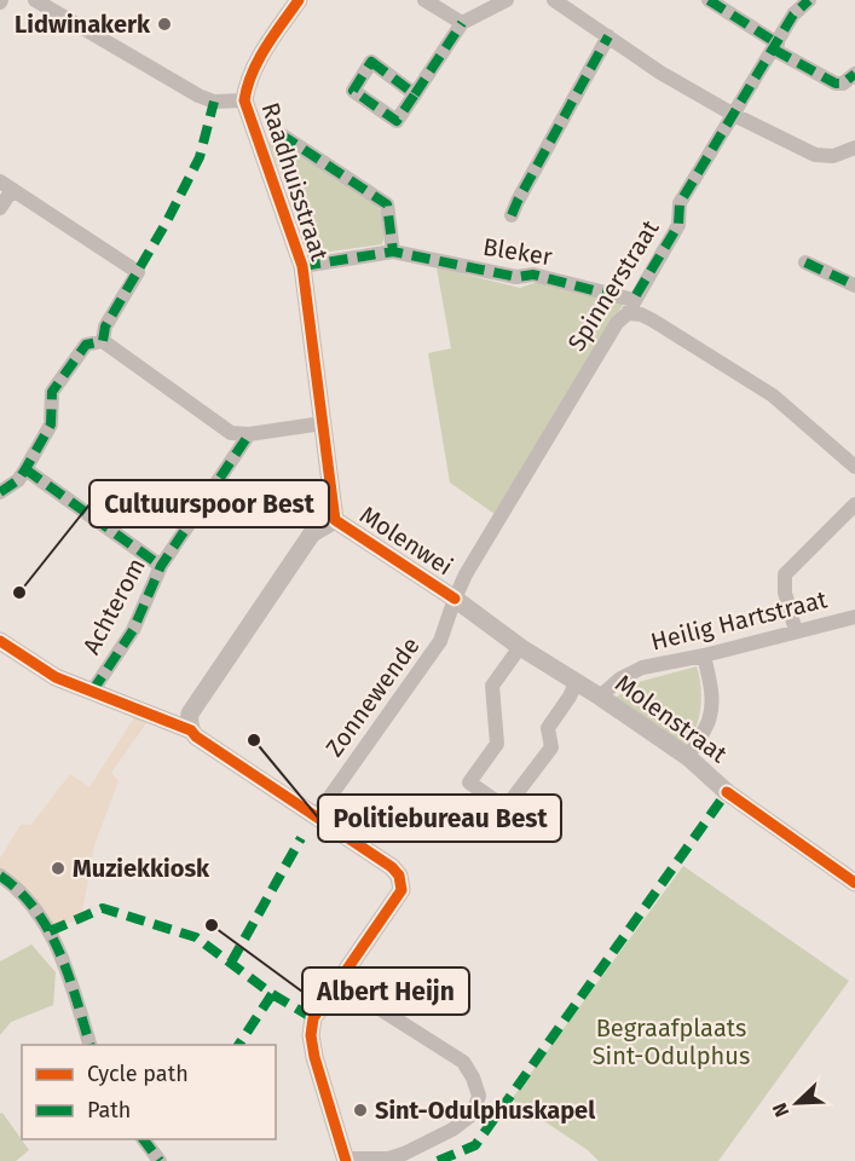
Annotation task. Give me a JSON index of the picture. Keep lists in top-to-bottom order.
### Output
{
  "streets": {
    "street": [
      "Raadhuisstraat",
      "Bleker",
      "Spinnerstraat",
      "Molenwei",
      "Achterom",
      "Heilig Hartstraat",
      "Zonnewende",
      "Molenstraat"
    ]
  },
  "crossings": [
    ["Raadhuisstraat", "Bleker"],
    ["Raadhuisstraat", "Molenwei"],
    ["Bleker", "Spinnerstraat"],
    ["Spinnerstraat", "Molenwei"],
    ["Spinnerstraat", "Zonnewende"],
    ["Spinnerstraat", "Molenstraat"],
    ["Molenwei", "Zonnewende"],
    ["Molenwei", "Molenstraat"],
    ["Heilig Hartstraat", "Molenstraat"],
    ["Zonnewende", "Molenstraat"]
  ],
  "parks": ["Begraafplaats Sint-Odulphus"],
  "places": [
    "Lidwinakerk",
    "Cultuurspoor Best",
    "Politiebureau Best",
    "Muziekkiosk",
    "Albert Heijn",
    "Sint-Odulphuskapel"
  ],
  "legend": ["Cycle path", "Path"],
  "north": "bottom left"
}
